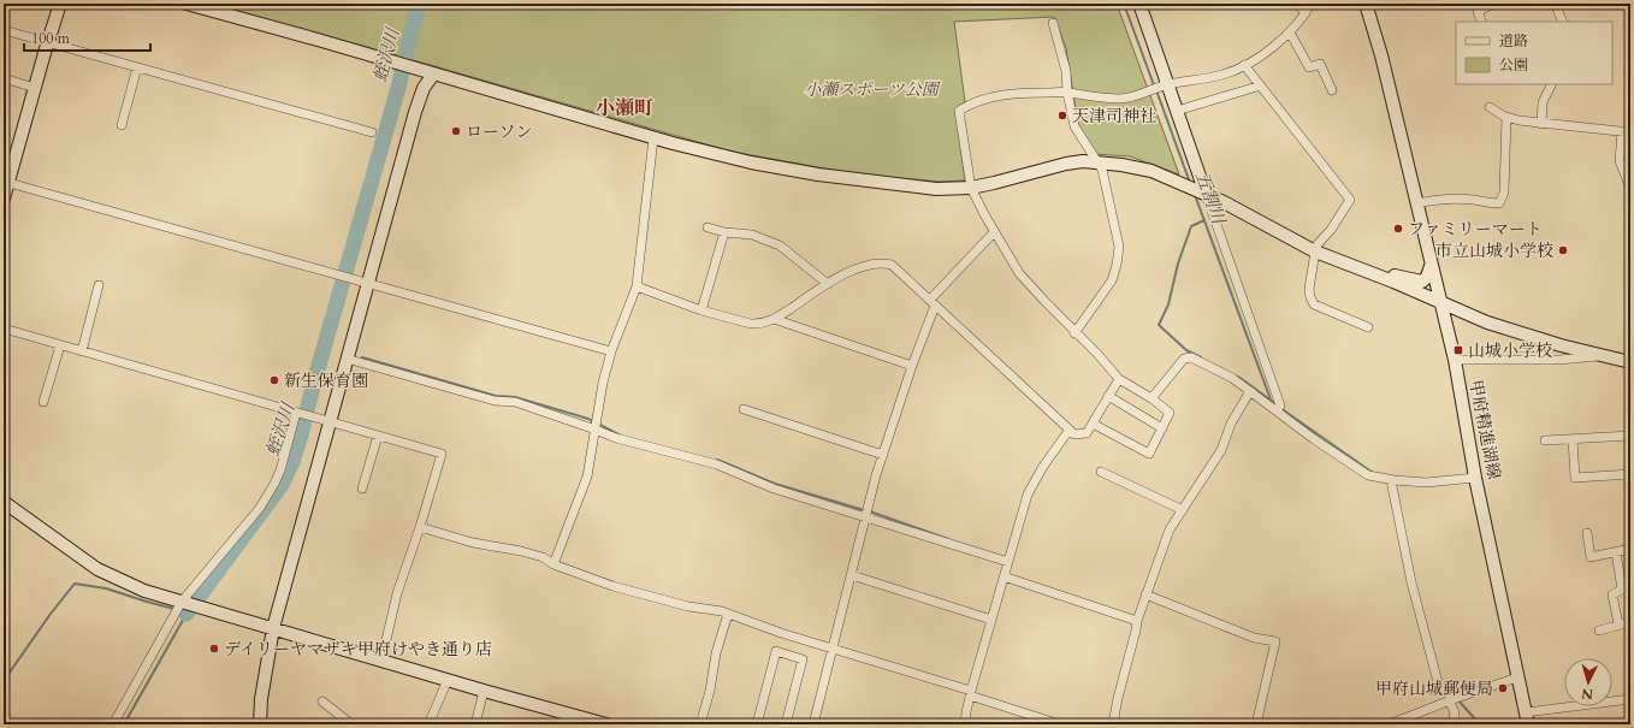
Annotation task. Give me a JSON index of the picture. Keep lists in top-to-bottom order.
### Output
{
  "streets": {
    "street": ["甲府精進湖線"]
  },
  "districts": ["小瀬町"],
  "water": ["蛭沢川", "五割川"],
  "parks": ["小瀬スポーツ公園"],
  "places": {
    "other": [
      "天津司神社",
      "ローソン",
      "ファミリーマート",
      "市立山城小学校",
      "新生保育園",
      "デイリーヤマザキ甲府けやき通り店",
      "甲府山城郵便局"
    ],
    "transit": ["山城小学校"]
  },
  "legend": ["道路", "公園"],
  "scale_bar": "100 m",
  "north": "bottom"
}
